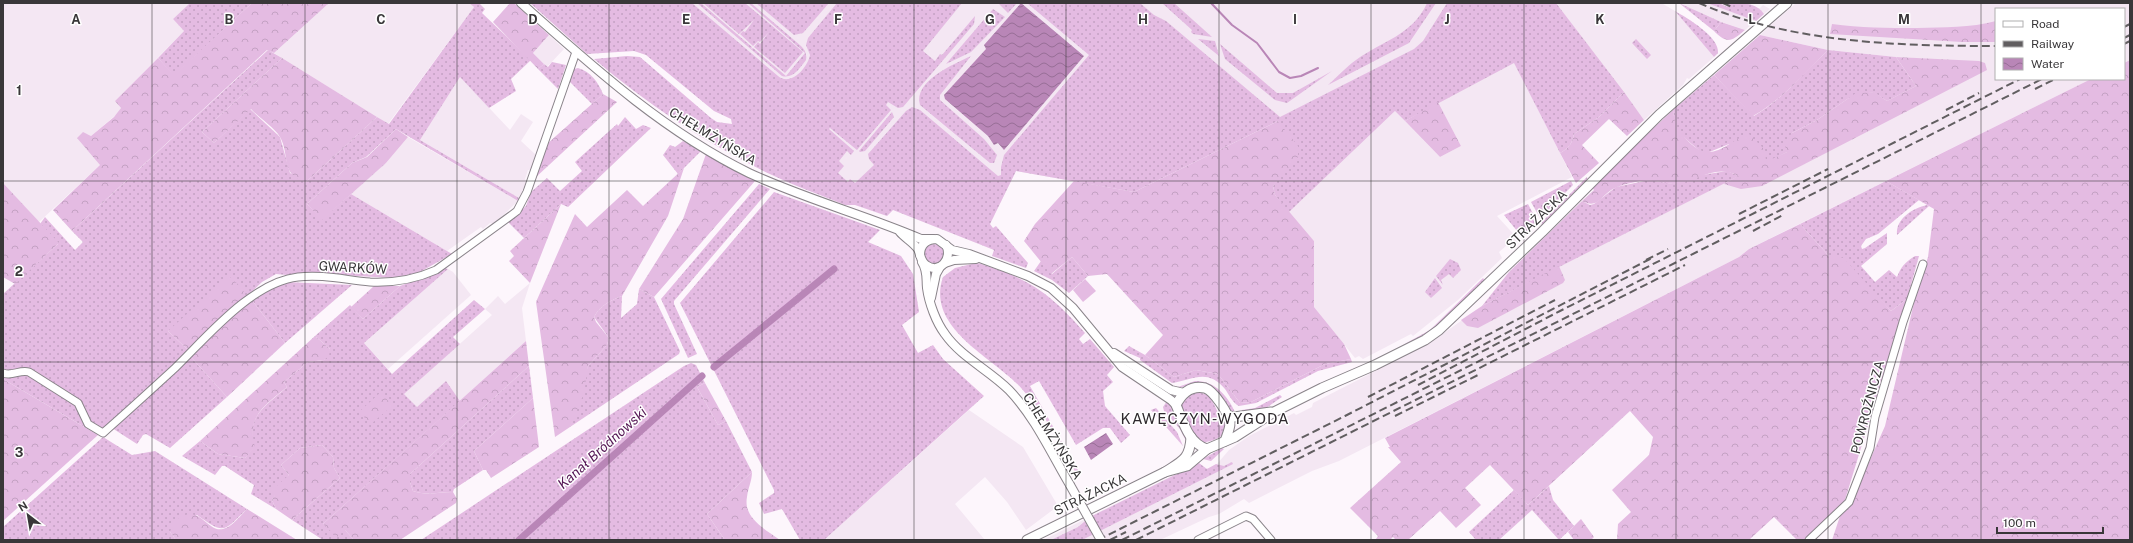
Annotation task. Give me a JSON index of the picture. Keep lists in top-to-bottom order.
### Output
{
  "streets": {
    "main road": ["STRAŻACKA"],
    "street": ["CHEŁMŻYŃSKA", "GWARKÓW", "POWROŹNICZA"]
  },
  "crossings": [
    ["CHEŁMŻYŃSKA", "GWARKÓW"]
  ],
  "districts": ["KAWĘCZYN-WYGODA"],
  "water": ["Kanał Bródnowski"],
  "legend": ["Road", "Railway", "Water"],
  "scale_bar": "100 m",
  "north": "top left",
  "grid": {
    "columns": [
      "A",
      "B",
      "C",
      "D",
      "E",
      "F",
      "G",
      "H",
      "I",
      "J",
      "K",
      "L",
      "M"
    ],
    "rows": ["1", "2", "3"]
  }
}
